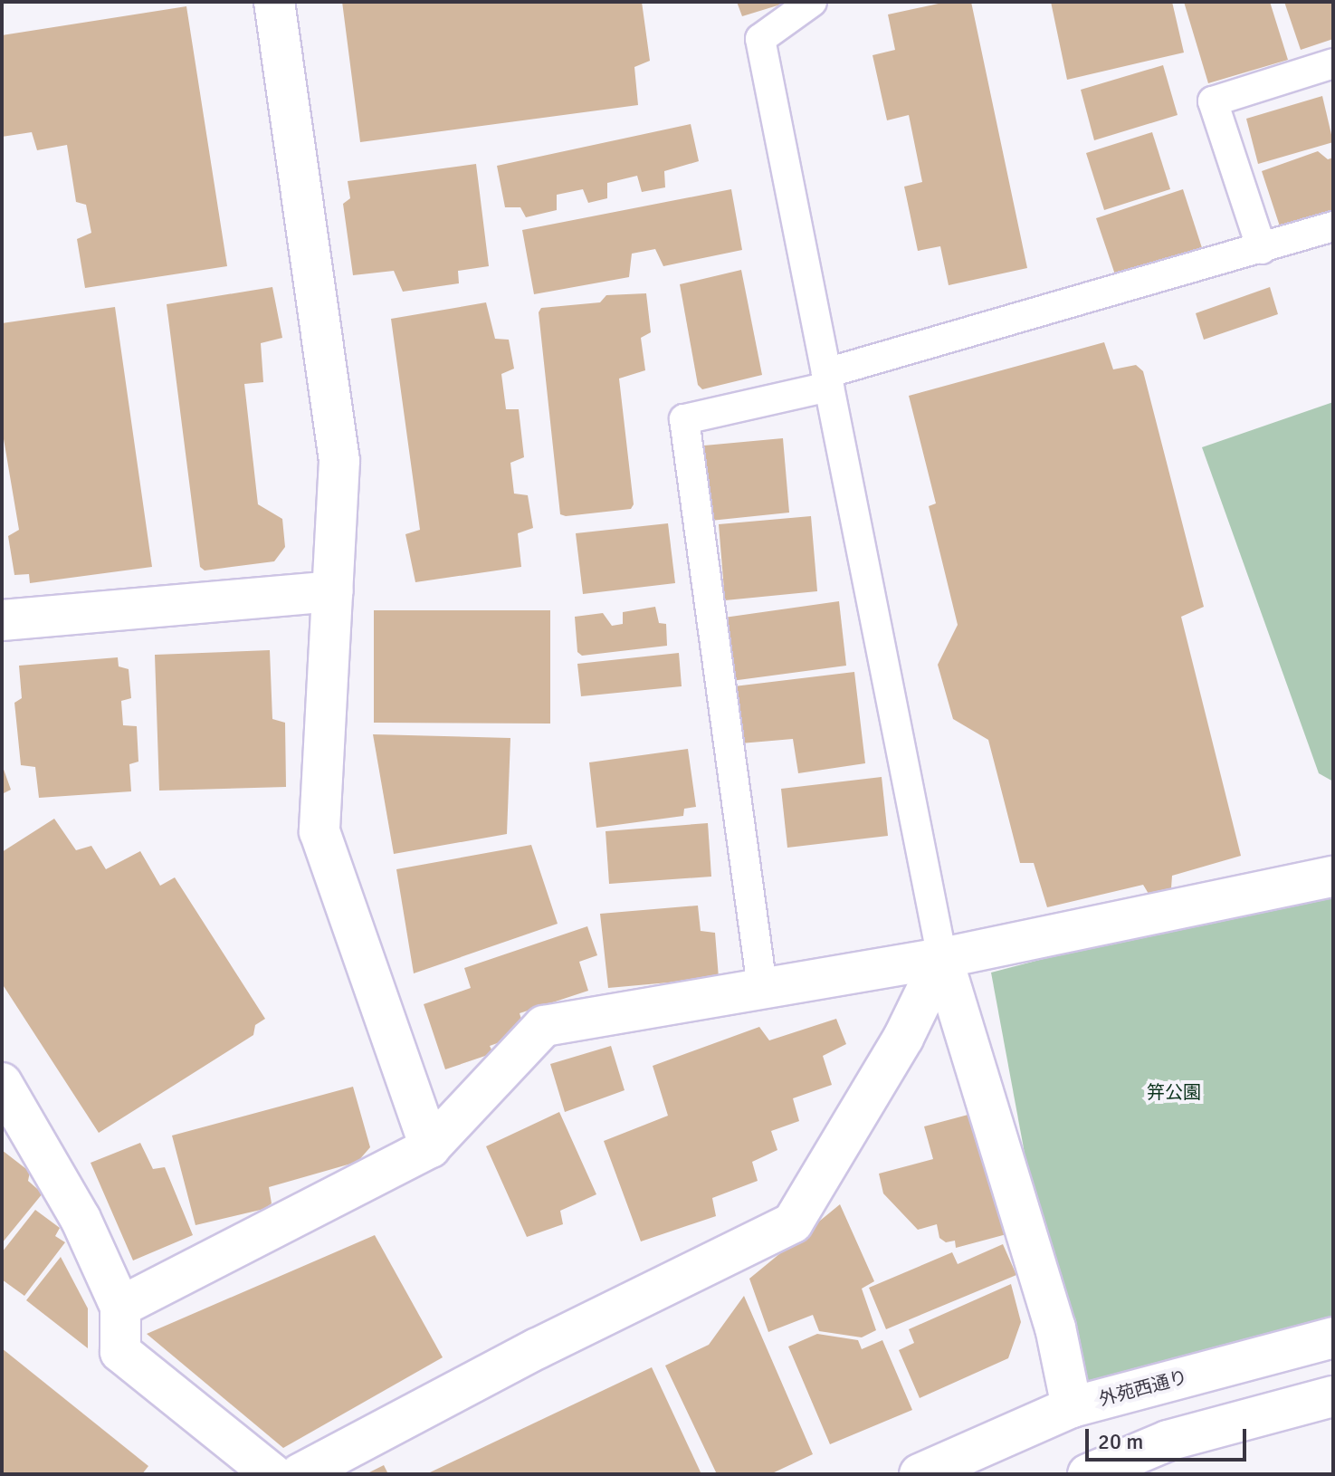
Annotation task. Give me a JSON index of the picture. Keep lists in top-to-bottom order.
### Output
{
  "streets": {
    "street": ["外苑西通り"]
  },
  "parks": ["笄公園"],
  "scale_bar": "20 m"
}
